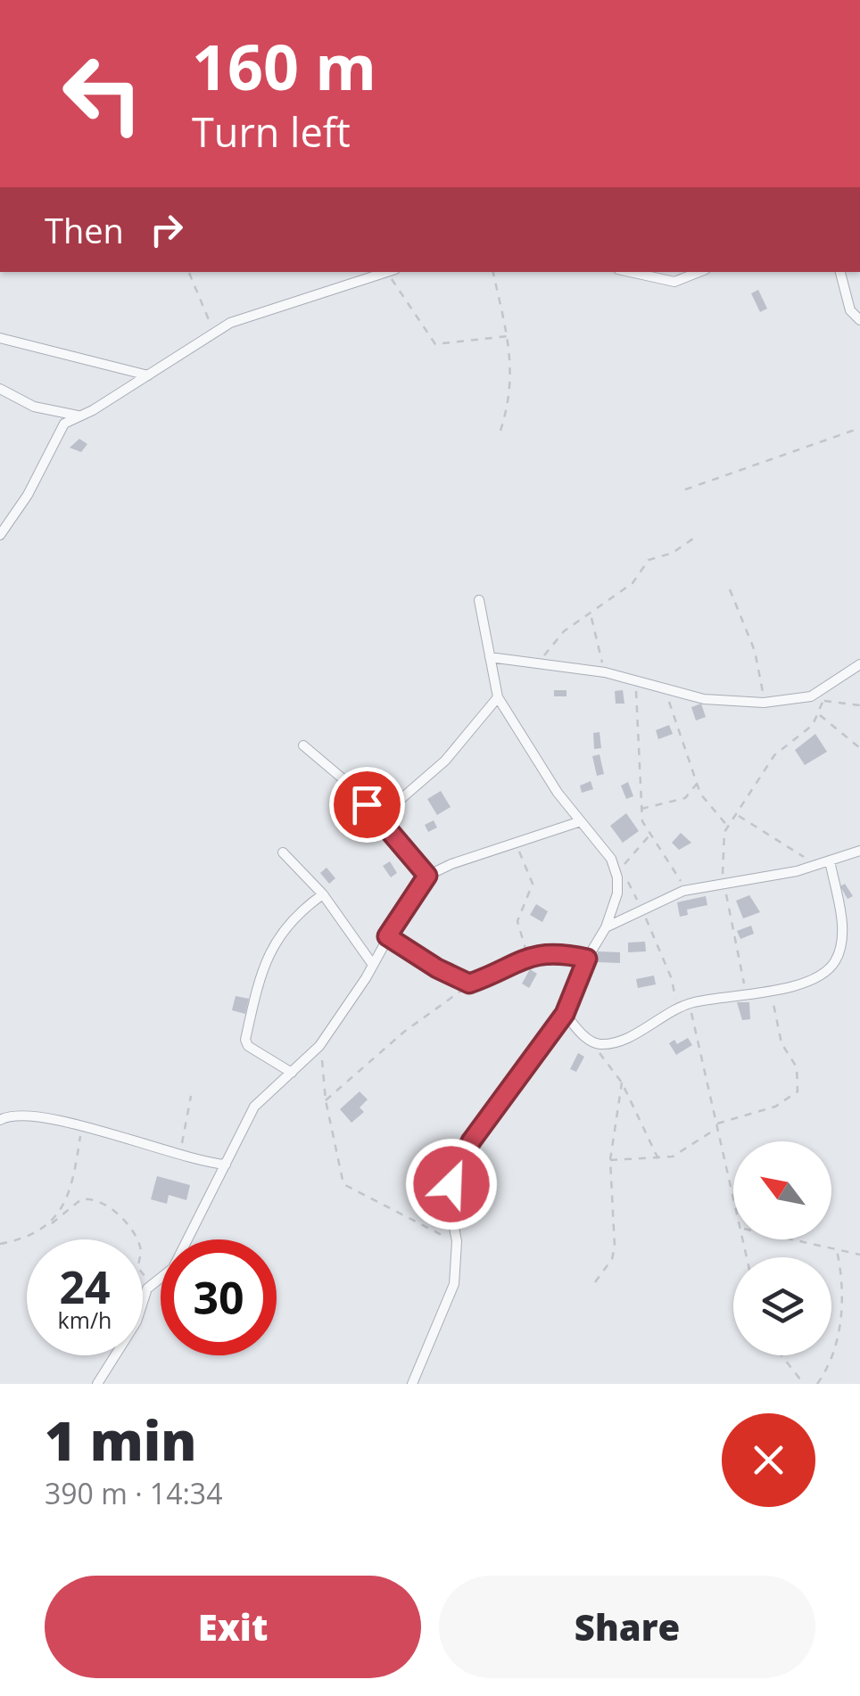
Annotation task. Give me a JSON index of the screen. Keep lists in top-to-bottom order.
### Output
{
  "north": "top left",
  "page": {
    "turn": ["160 m", "Turn left"],
    "then": "Then",
    "speed": "24 km/h",
    "limit": "30",
    "heading": ["1 min", "390 m · 14:34"],
    "buttons": ["Exit", "Share"]
  }
}
